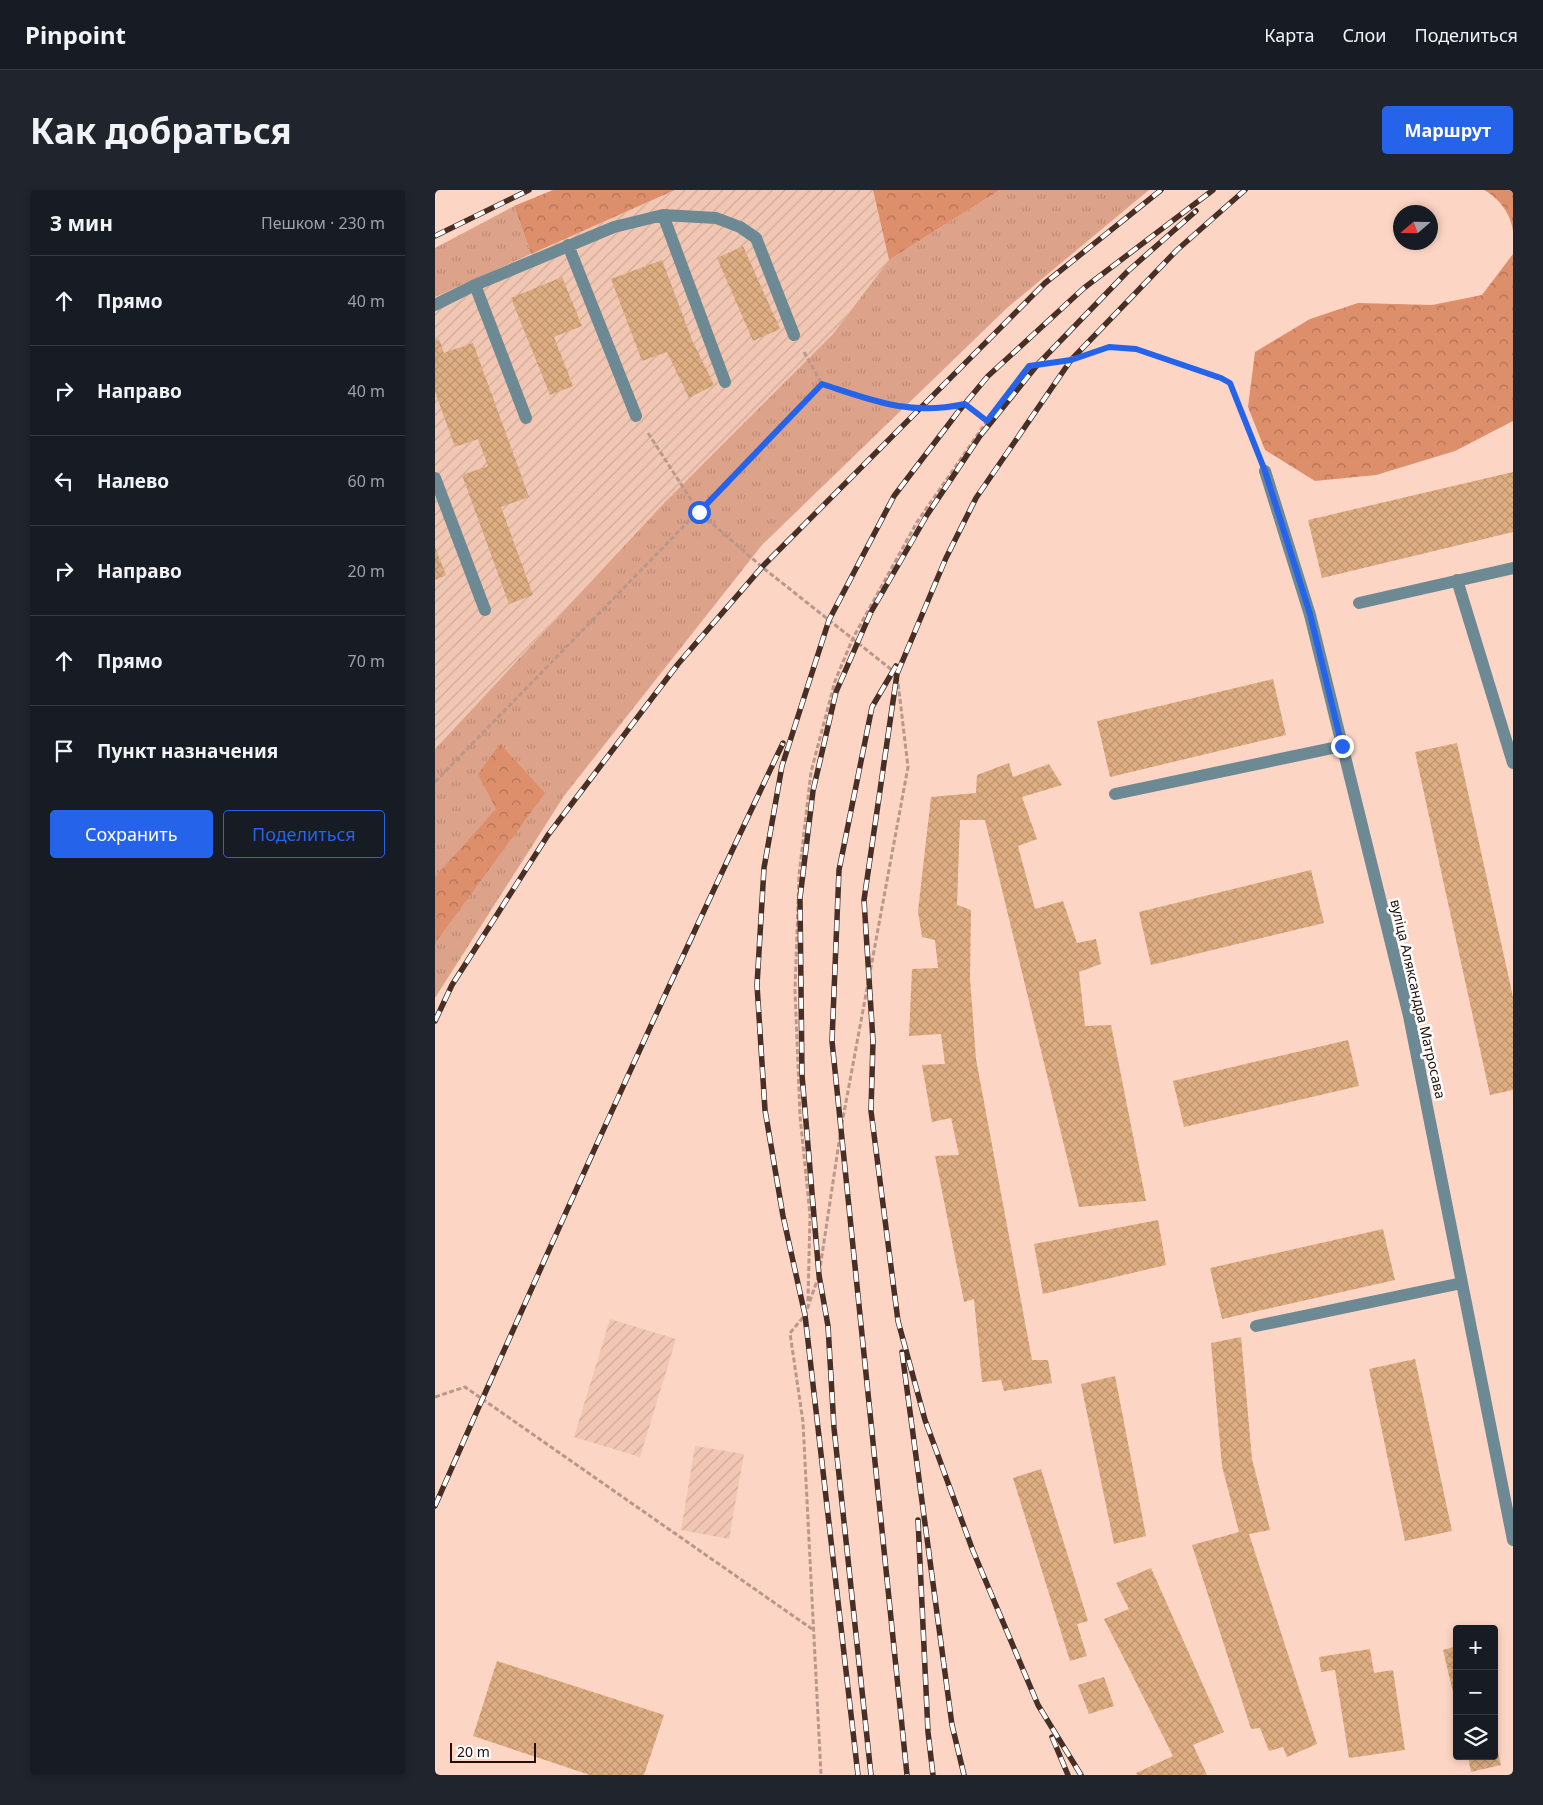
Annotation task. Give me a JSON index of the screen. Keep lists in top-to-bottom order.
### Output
{
  "streets": {
    "street": ["вуліца Аляксандра Матросава"]
  },
  "scale_bar": "20 m",
  "north": "left",
  "page": {
    "header": "Pinpoint",
    "nav": ["Карта", "Слои", "Поделиться"],
    "buttons": [
      "Маршрут",
      ["Сохранить", "Поделиться"]
    ],
    "title": "Как добраться",
    "heading": ["3 мин", "Пешком · 230 m"],
    "list": [
      ["Прямо", "40 m"],
      ["Направо", "40 m"],
      ["Налево", "60 m"],
      ["Направо", "20 m"],
      ["Прямо", "70 m"],
      "Пункт назначения"
    ],
    "map_buttons": ["+", "−"],
    "scale": "20 m"
  }
}
